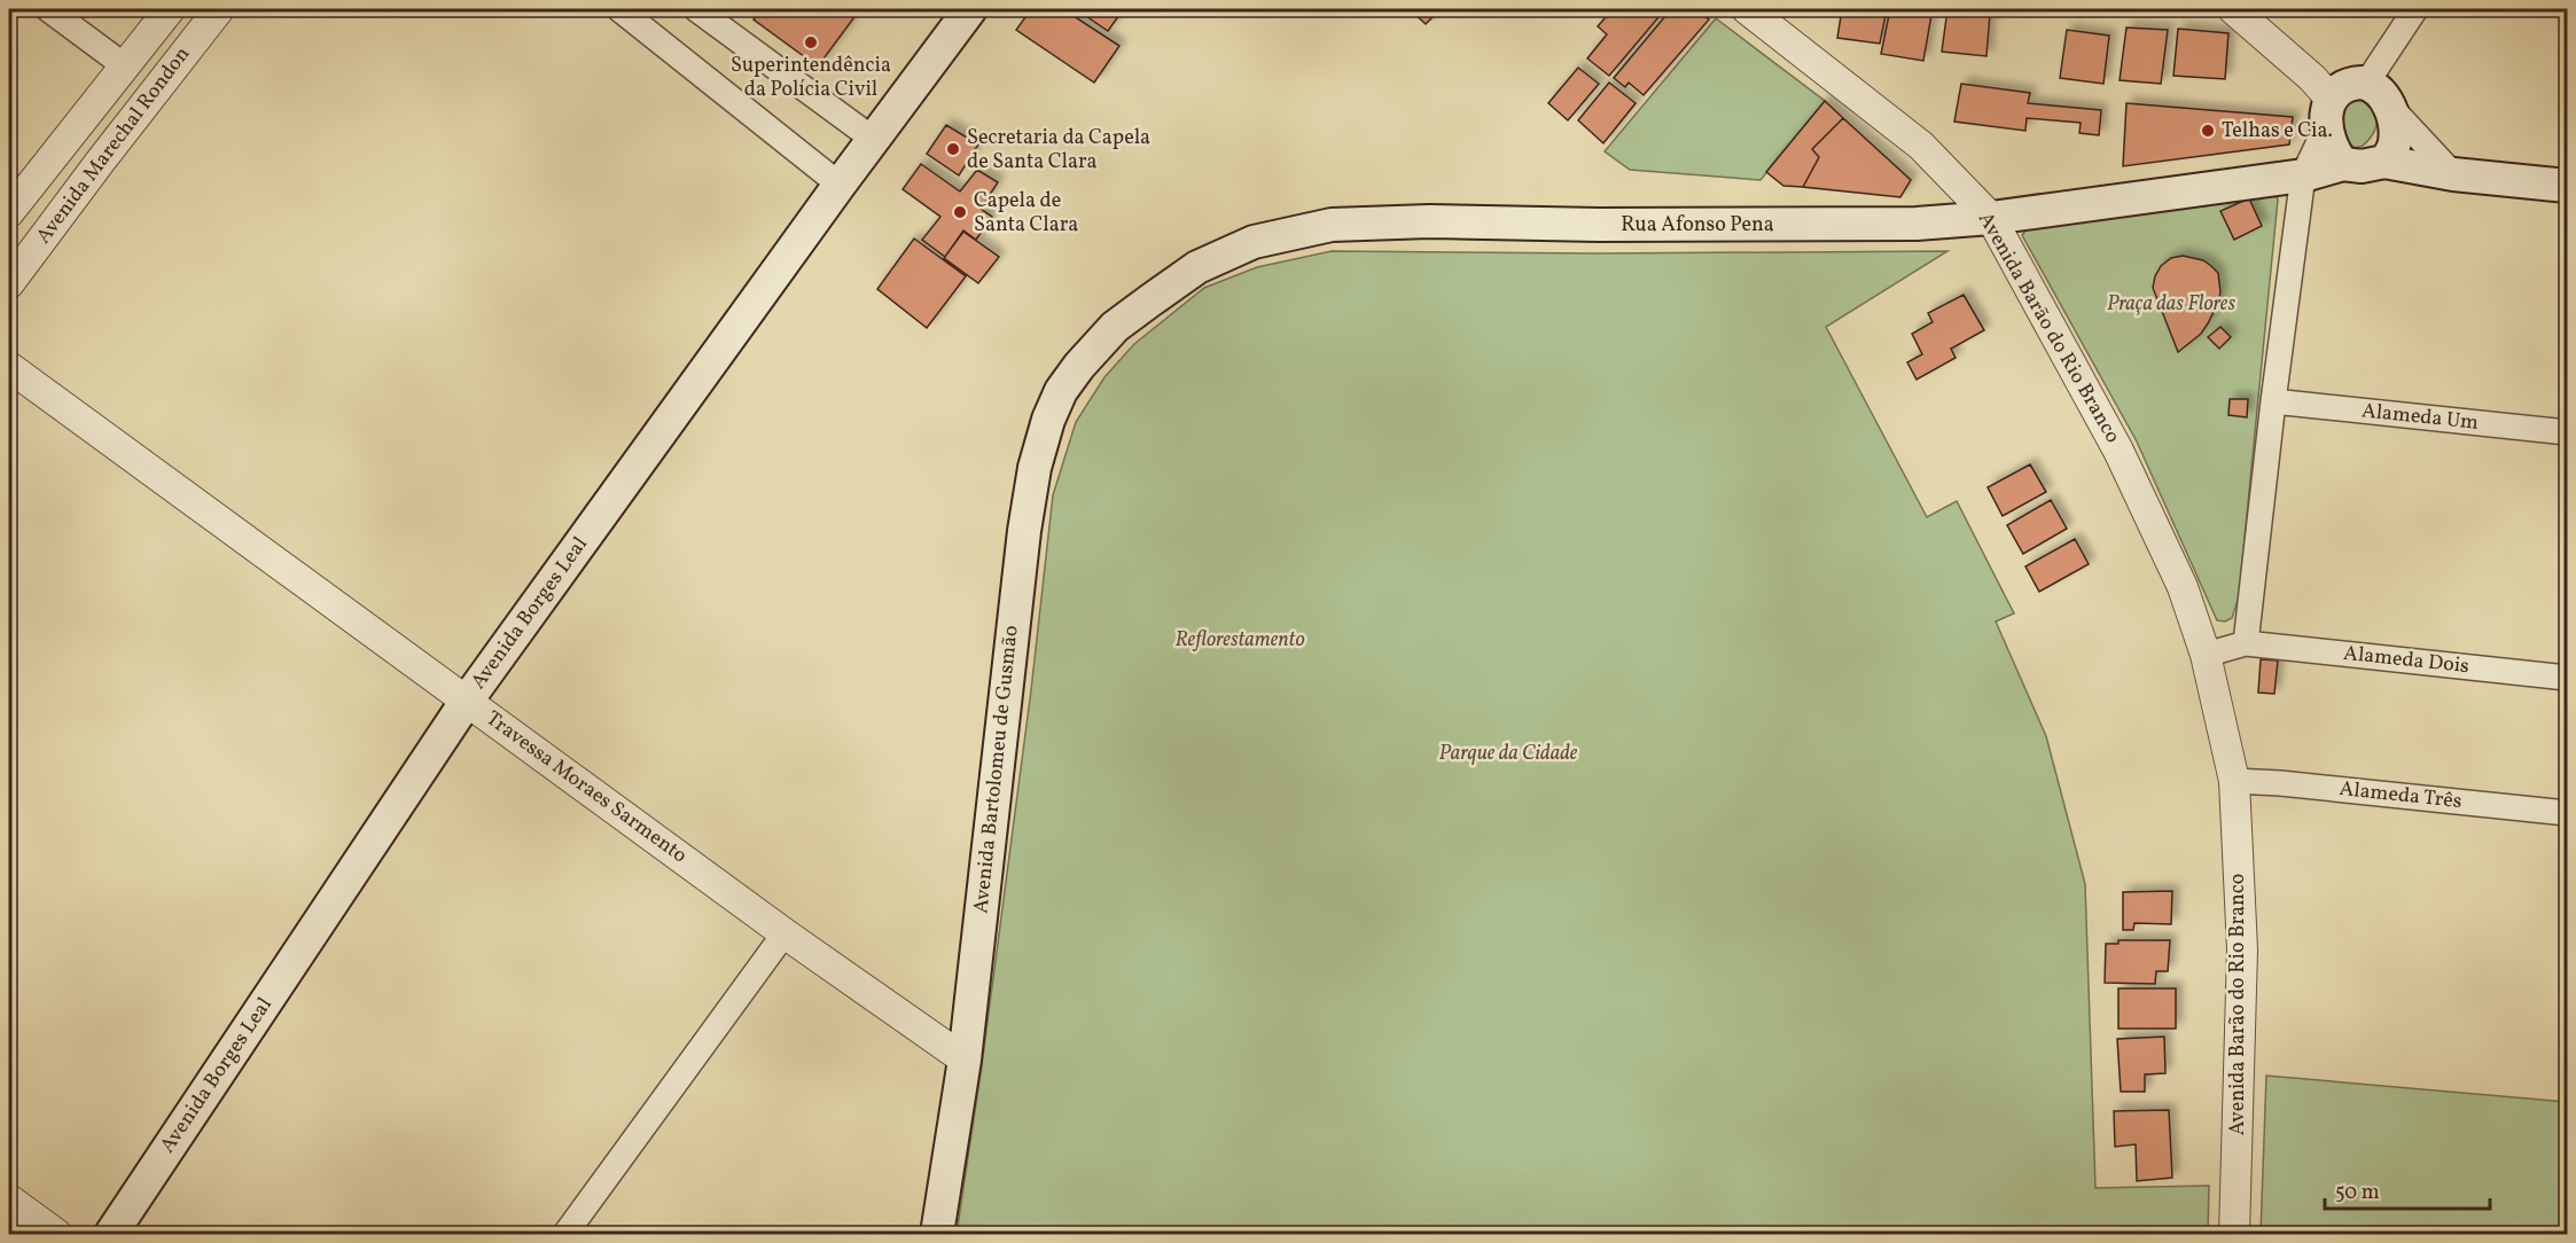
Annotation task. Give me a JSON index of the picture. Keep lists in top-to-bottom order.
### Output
{
  "streets": {
    "main road": ["Rua Afonso Pena", "Avenida Borges Leal", "Avenida Bartolomeu de Gusmão"],
    "street": [
      "Avenida Marechal Rondon",
      "Avenida Barão do Rio Branco",
      "Alameda Um",
      "Alameda Dois",
      "Travessa Moraes Sarmento",
      "Alameda Três"
    ]
  },
  "crossings": [
    ["Rua Afonso Pena", "Avenida Barão do Rio Branco"],
    ["Rua Afonso Pena", "Avenida Bartolomeu de Gusmão"],
    ["Avenida Barão do Rio Branco", "Alameda Três"],
    ["Avenida Borges Leal", "Travessa Moraes Sarmento"],
    ["Avenida Bartolomeu de Gusmão", "Travessa Moraes Sarmento"]
  ],
  "parks": ["Praça das Flores", "Reflorestamento", "Parque da Cidade"],
  "places": [
    "Superintendência da Polícia Civil",
    "Telhas e Cia.",
    "Secretaria da Capela de Santa Clara",
    "Capela de Santa Clara"
  ],
  "scale_bar": "50 m"
}
